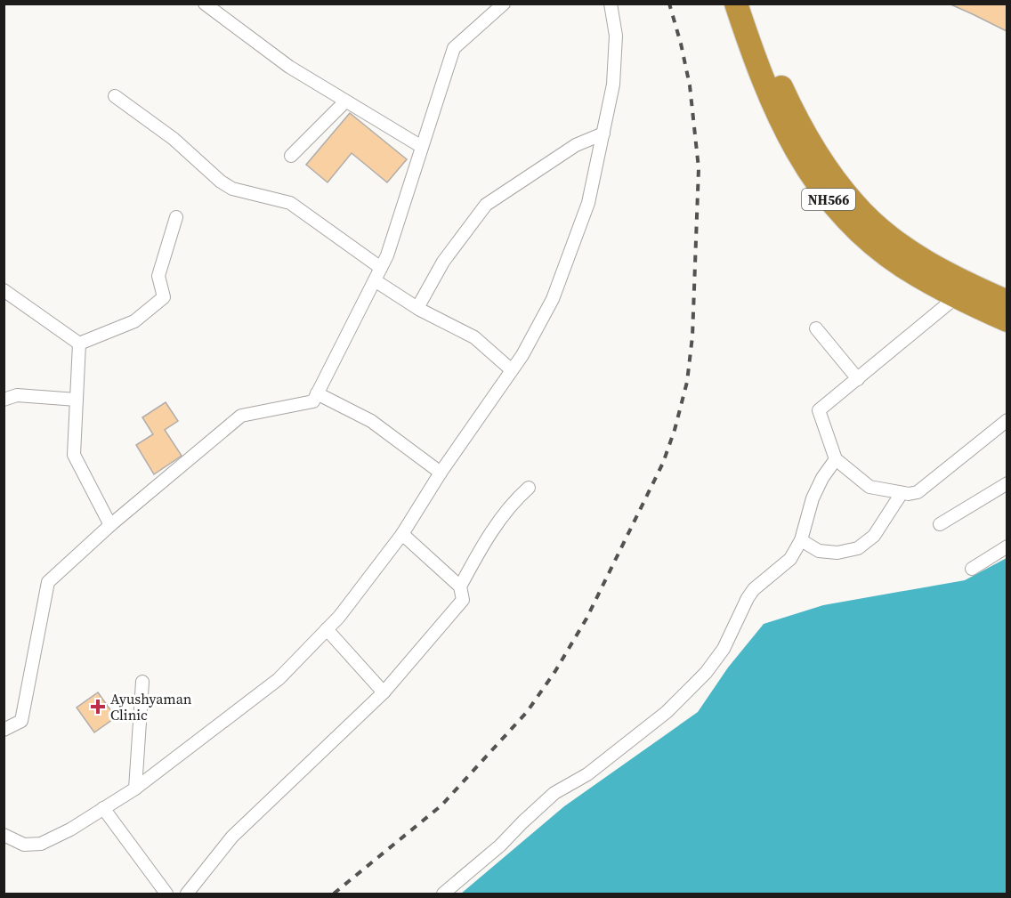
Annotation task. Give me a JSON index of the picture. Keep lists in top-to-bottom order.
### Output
{
  "streets": {
    "highway": ["NH566"]
  },
  "places": {
    "health": ["Ayushyaman Clinic"]
  }
}
